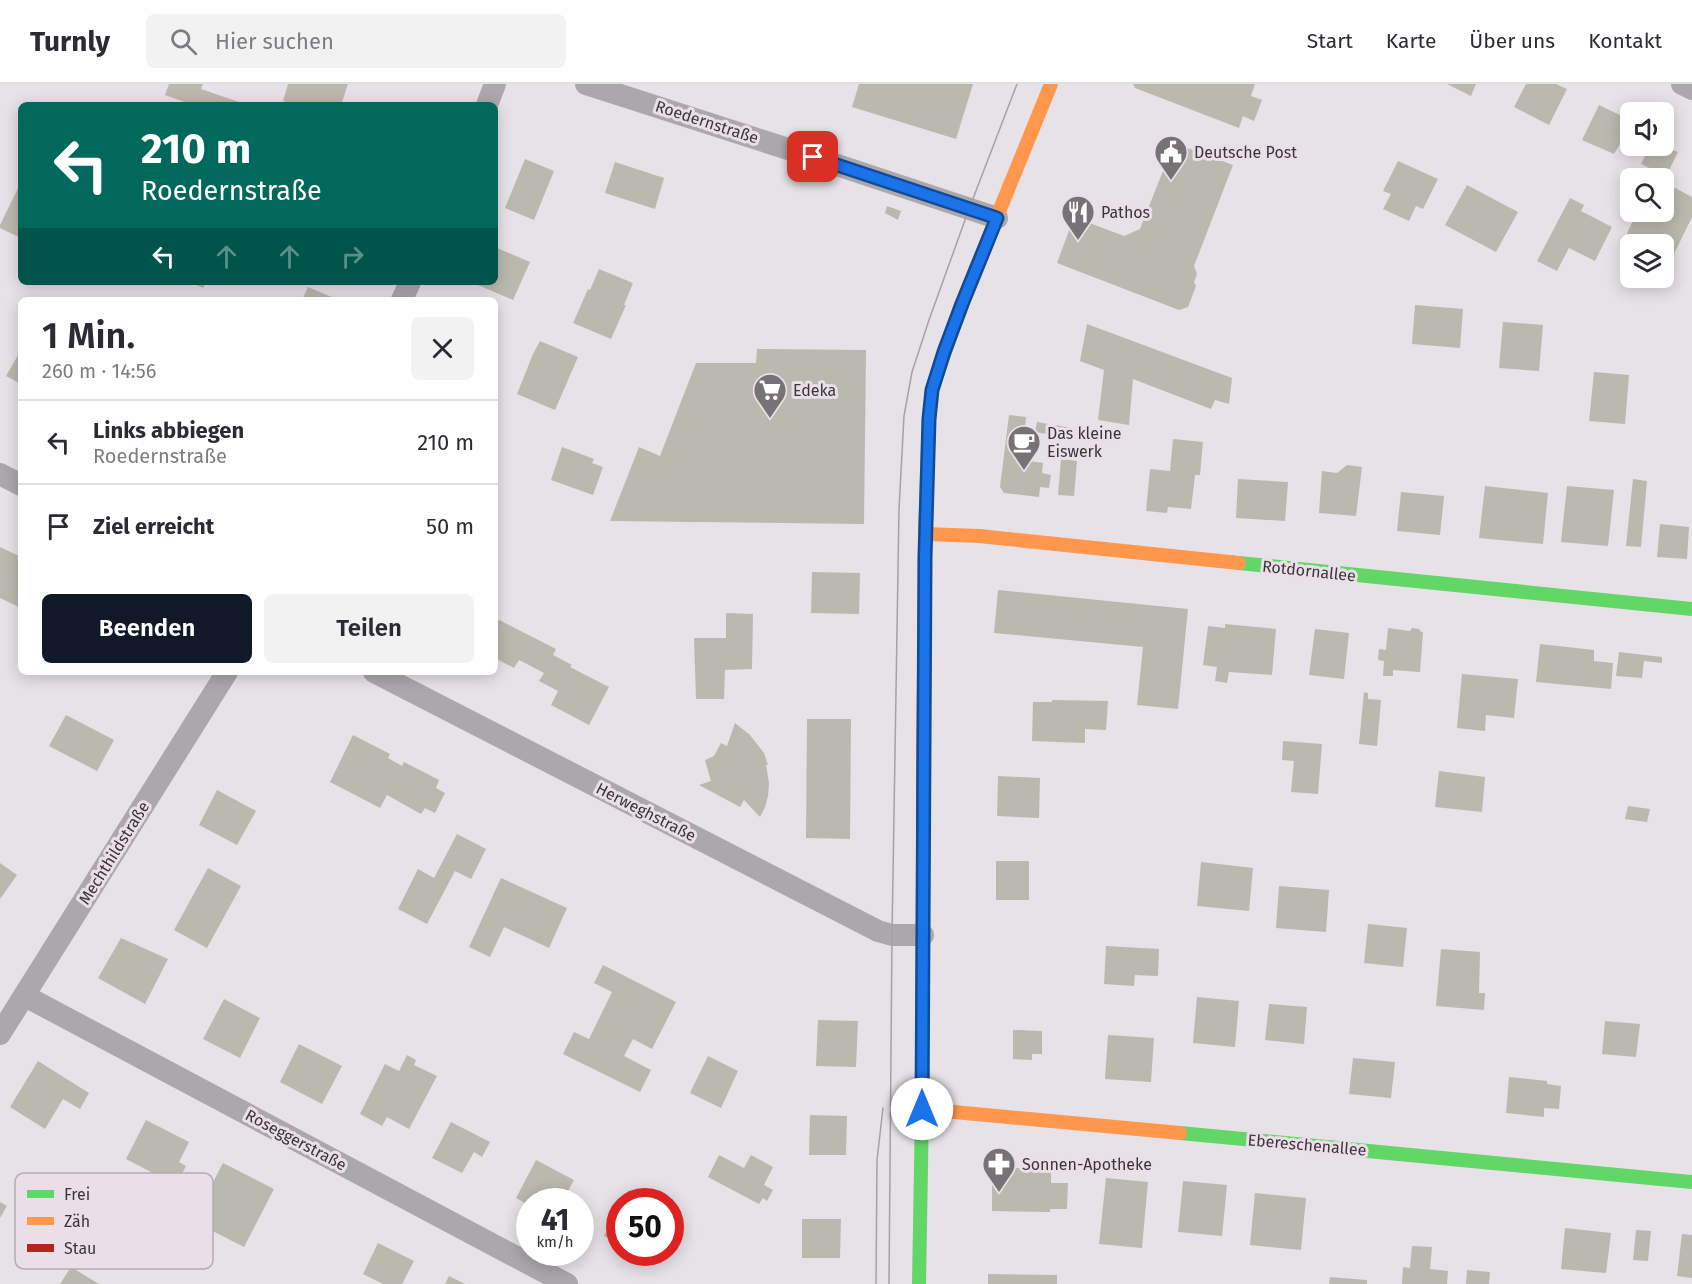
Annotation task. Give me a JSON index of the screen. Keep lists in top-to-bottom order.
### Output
{
  "streets": {
    "street": [
      "Roedernstraße",
      "Rotdornallee",
      "Herweghstraße",
      "Mechthildstraße",
      "Roseggerstraße",
      "Ebereschenallee"
    ]
  },
  "crossings": [
    ["Mechthildstraße", "Roseggerstraße"]
  ],
  "places": {
    "public building": ["Deutsche Post"],
    "restaurant": ["Pathos"],
    "supermarket": ["Edeka"],
    "cafe": ["Das kleine Eiswerk"],
    "pharmacy": ["Sonnen-Apotheke"]
  },
  "legend": ["Frei", "Zäh", "Stau"],
  "page": {
    "header": "Turnly",
    "search": "Hier suchen",
    "nav": [
      "Start",
      "Karte",
      "Über uns",
      "Kontakt"
    ],
    "turn": ["210 m", "Roedernstraße"],
    "heading": ["1 Min.", "260 m · 14:56"],
    "list": [
      {
        "name": "Links abbiegen",
        "note": "Roedernstraße",
        "value": "210 m"
      },
      {
        "name": "Ziel erreicht",
        "value": "50 m"
      }
    ],
    "buttons": ["Beenden", "Teilen"],
    "speed": "41 km/h",
    "limit": "50"
  }
}
